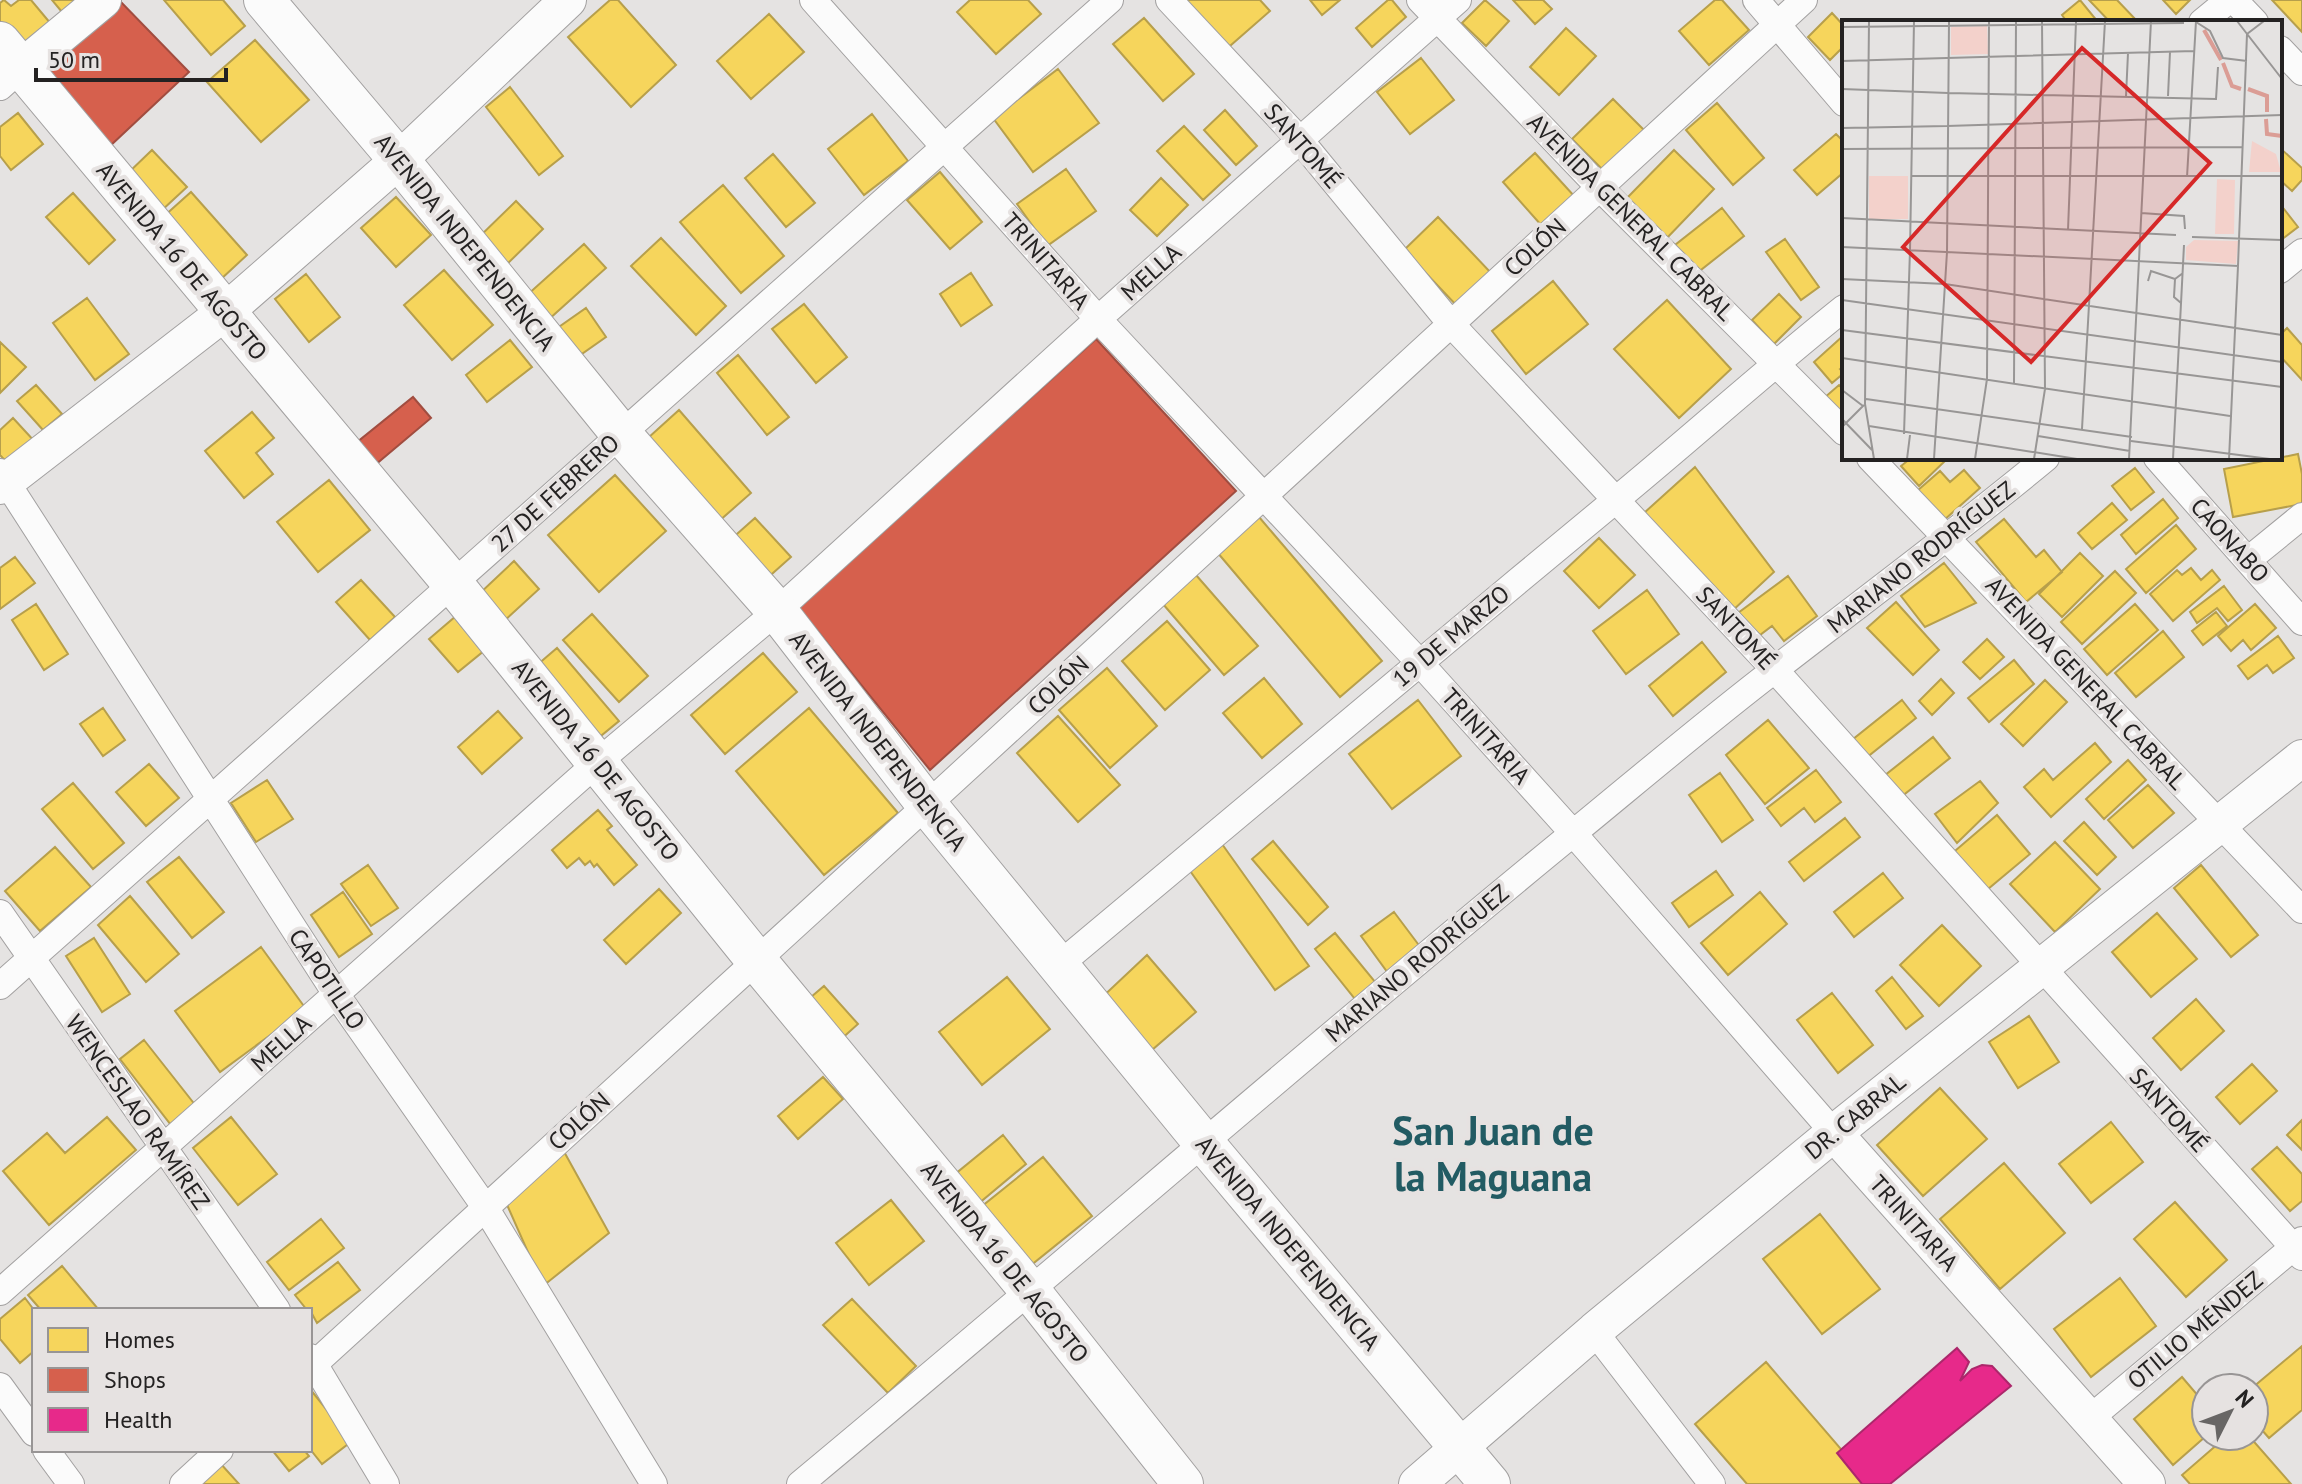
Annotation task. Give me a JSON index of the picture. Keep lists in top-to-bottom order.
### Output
{
  "streets": {
    "main road": ["AVENIDA INDEPENDENCIA", "AVENIDA 16 DE AGOSTO"],
    "street": [
      "SANTOMÉ",
      "AVENIDA GENERAL CABRAL",
      "COLÓN",
      "TRINITARIA",
      "MELLA",
      "27 DE FEBRERO",
      "CAONABO",
      "MARIANO RODRÍGUEZ",
      "19 DE MARZO",
      "CAPOTILLO",
      "WENCESLAO RAMÍREZ",
      "DR. CABRAL",
      "OTILIO MÉNDEZ"
    ]
  },
  "crossings": [
    ["SANTOMÉ", "COLÓN"],
    ["SANTOMÉ", "MELLA"],
    ["SANTOMÉ", "MARIANO RODRÍGUEZ"],
    ["SANTOMÉ", "19 DE MARZO"],
    ["SANTOMÉ", "DR. CABRAL"],
    ["SANTOMÉ", "OTILIO MÉNDEZ"],
    ["AVENIDA GENERAL CABRAL", "COLÓN"],
    ["AVENIDA GENERAL CABRAL", "MELLA"],
    ["AVENIDA GENERAL CABRAL", "MARIANO RODRÍGUEZ"],
    ["AVENIDA GENERAL CABRAL", "19 DE MARZO"],
    ["AVENIDA GENERAL CABRAL", "DR. CABRAL"],
    ["AVENIDA INDEPENDENCIA", "COLÓN"],
    ["AVENIDA INDEPENDENCIA", "MELLA"],
    ["AVENIDA INDEPENDENCIA", "27 DE FEBRERO"],
    ["AVENIDA INDEPENDENCIA", "MARIANO RODRÍGUEZ"],
    ["AVENIDA INDEPENDENCIA", "19 DE MARZO"],
    ["AVENIDA INDEPENDENCIA", "DR. CABRAL"],
    ["COLÓN", "AVENIDA 16 DE AGOSTO"],
    ["COLÓN", "TRINITARIA"],
    ["COLÓN", "CAPOTILLO"],
    ["AVENIDA 16 DE AGOSTO", "MELLA"],
    ["AVENIDA 16 DE AGOSTO", "27 DE FEBRERO"],
    ["AVENIDA 16 DE AGOSTO", "MARIANO RODRÍGUEZ"],
    ["TRINITARIA", "MELLA"],
    ["TRINITARIA", "27 DE FEBRERO"],
    ["TRINITARIA", "MARIANO RODRÍGUEZ"],
    ["TRINITARIA", "19 DE MARZO"],
    ["TRINITARIA", "DR. CABRAL"],
    ["TRINITARIA", "OTILIO MÉNDEZ"],
    ["MELLA", "CAPOTILLO"],
    ["MELLA", "WENCESLAO RAMÍREZ"],
    ["27 DE FEBRERO", "CAPOTILLO"],
    ["27 DE FEBRERO", "WENCESLAO RAMÍREZ"]
  ],
  "districts": ["San Juan de la Maguana"],
  "legend": ["Homes", "Shops", "Health"],
  "scale_bar": "50 m",
  "north": "top right"
}
